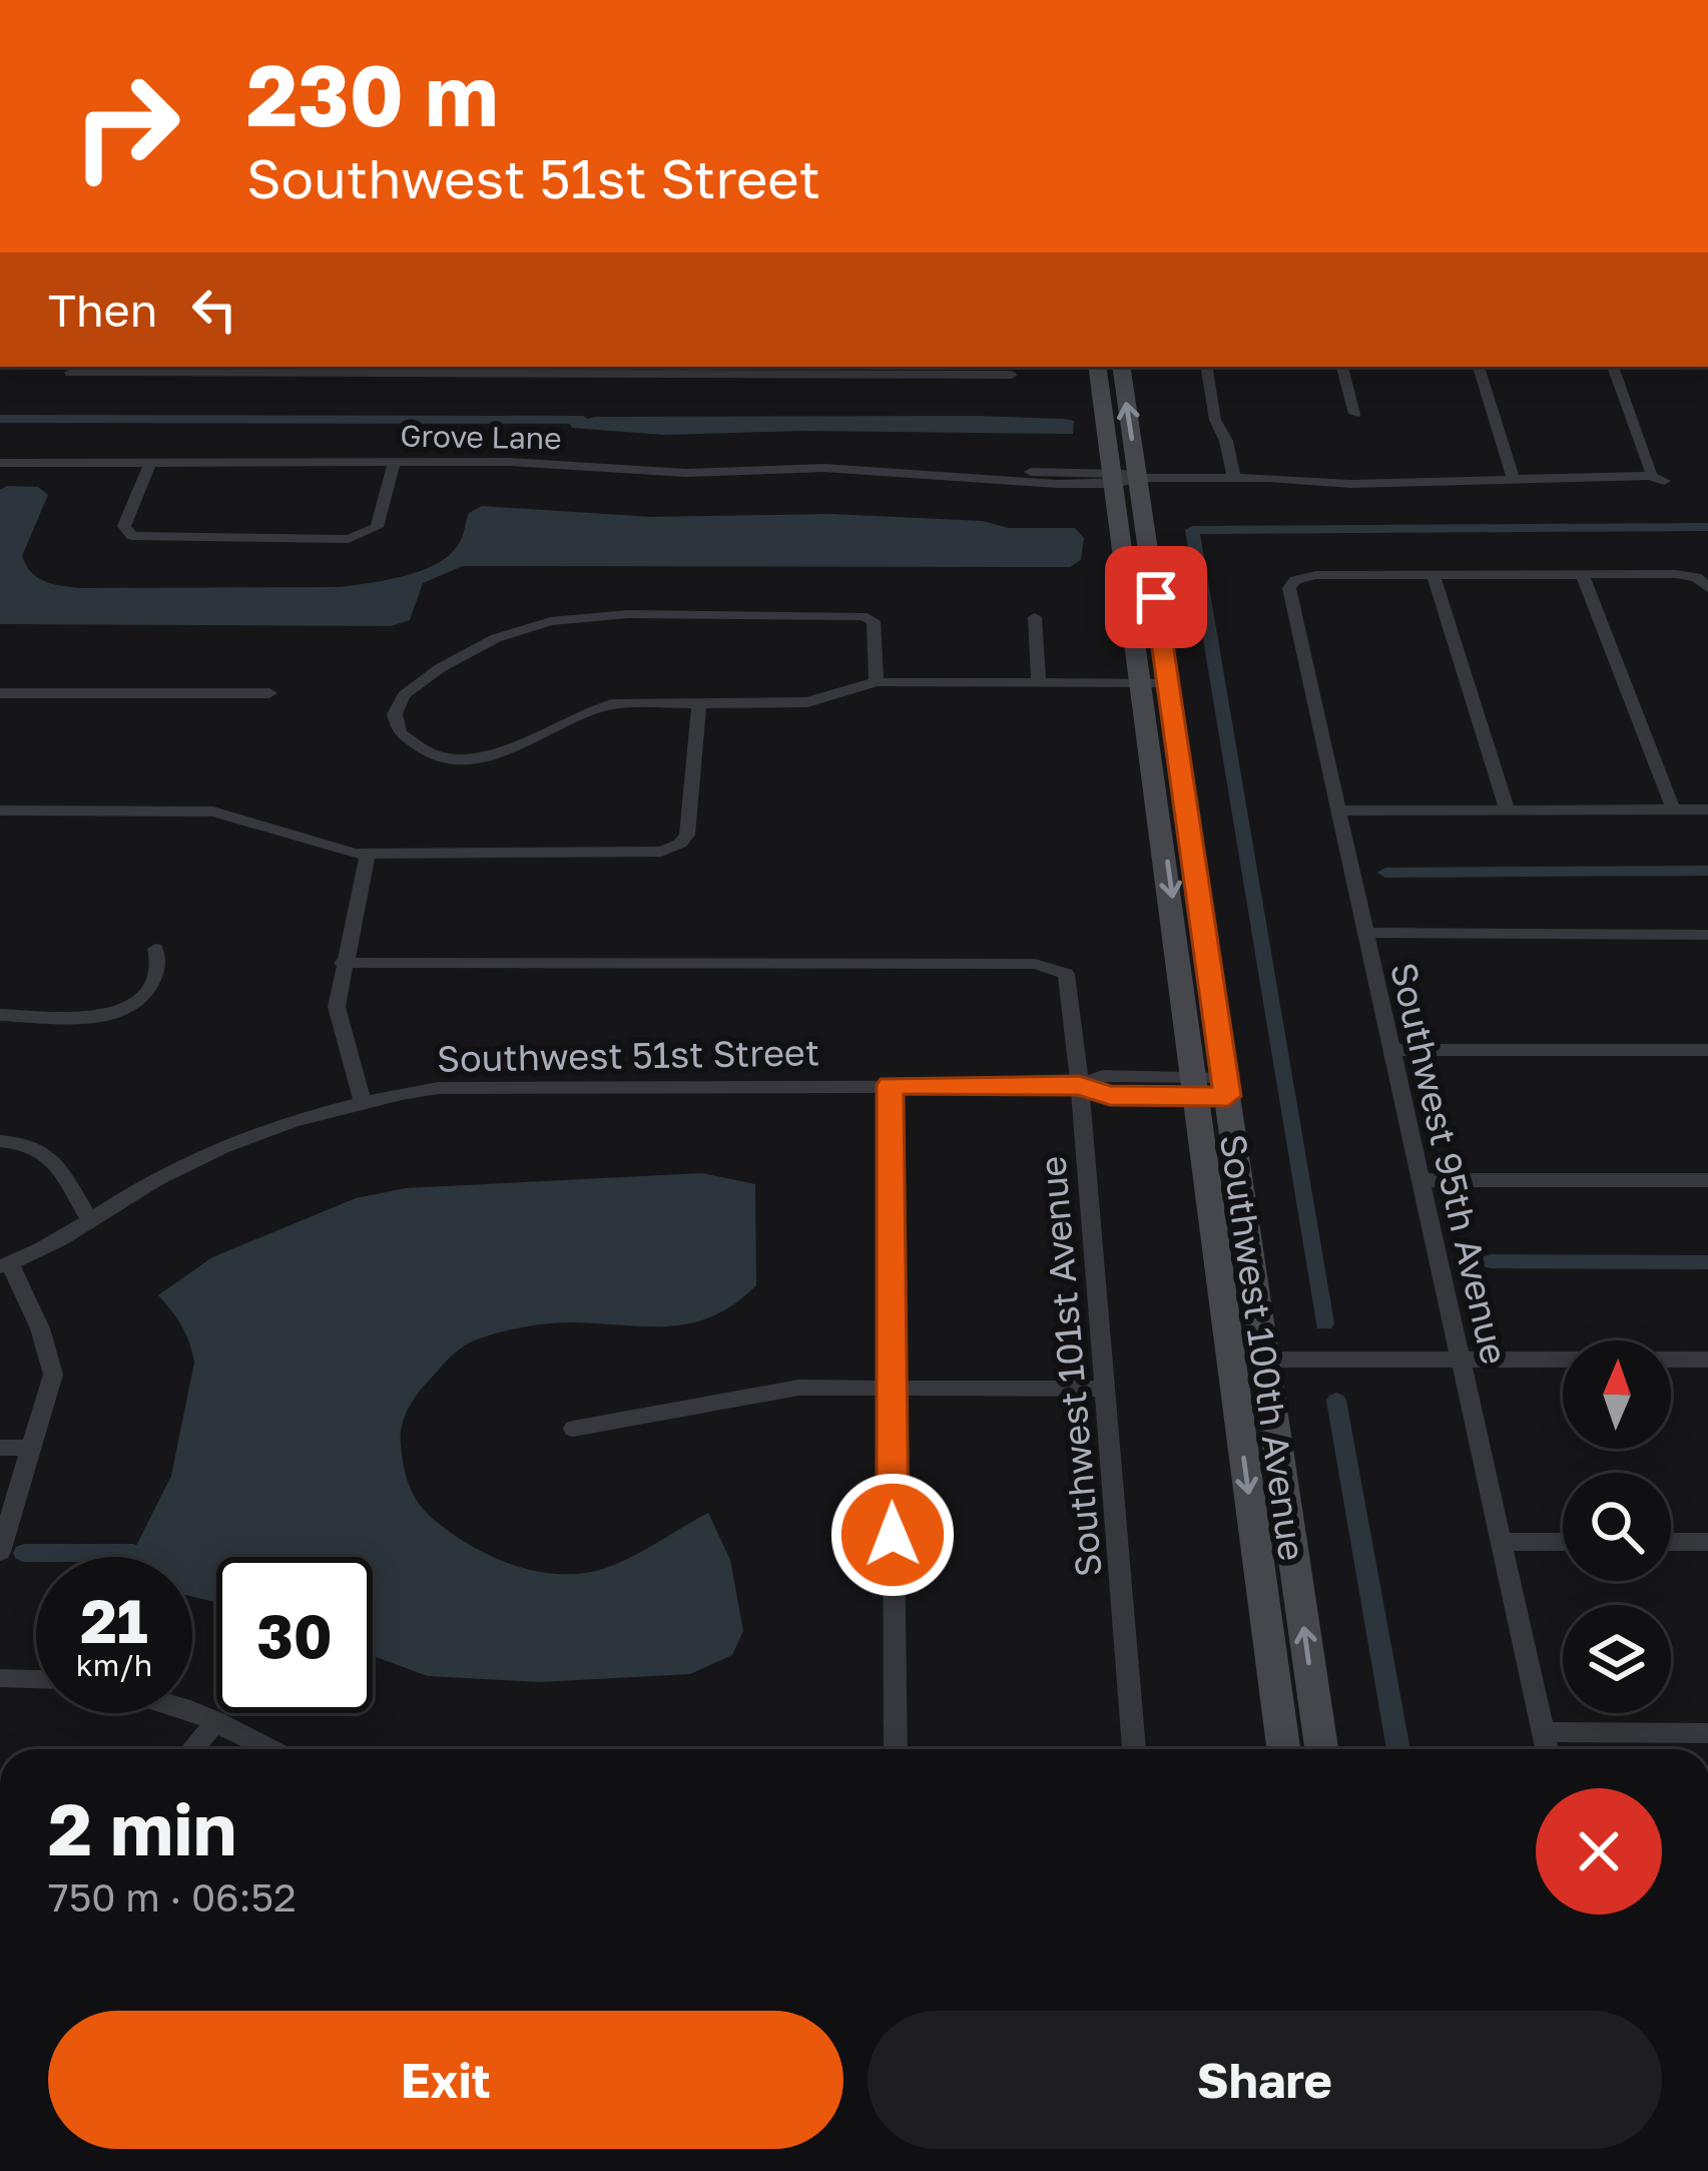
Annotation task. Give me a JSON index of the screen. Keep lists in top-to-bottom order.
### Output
{
  "streets": {
    "main road": ["Southwest 100th Avenue"],
    "street": [
      "Grove Lane",
      "Southwest 51st Street",
      "Southwest 95th Avenue",
      "Southwest 101st Avenue"
    ]
  },
  "crossings": [
    ["Grove Lane", "Southwest 100th Avenue"],
    ["Southwest 51st Street", "Southwest 100th Avenue"],
    ["Southwest 51st Street", "Southwest 101st Avenue"]
  ],
  "north": "top",
  "page": {
    "turn": ["230 m", "Southwest 51st Street"],
    "then": "Then",
    "speed": "21 km/h",
    "limit": "30",
    "heading": ["2 min", "750 m · 06:52"],
    "buttons": ["Exit", "Share"]
  }
}
